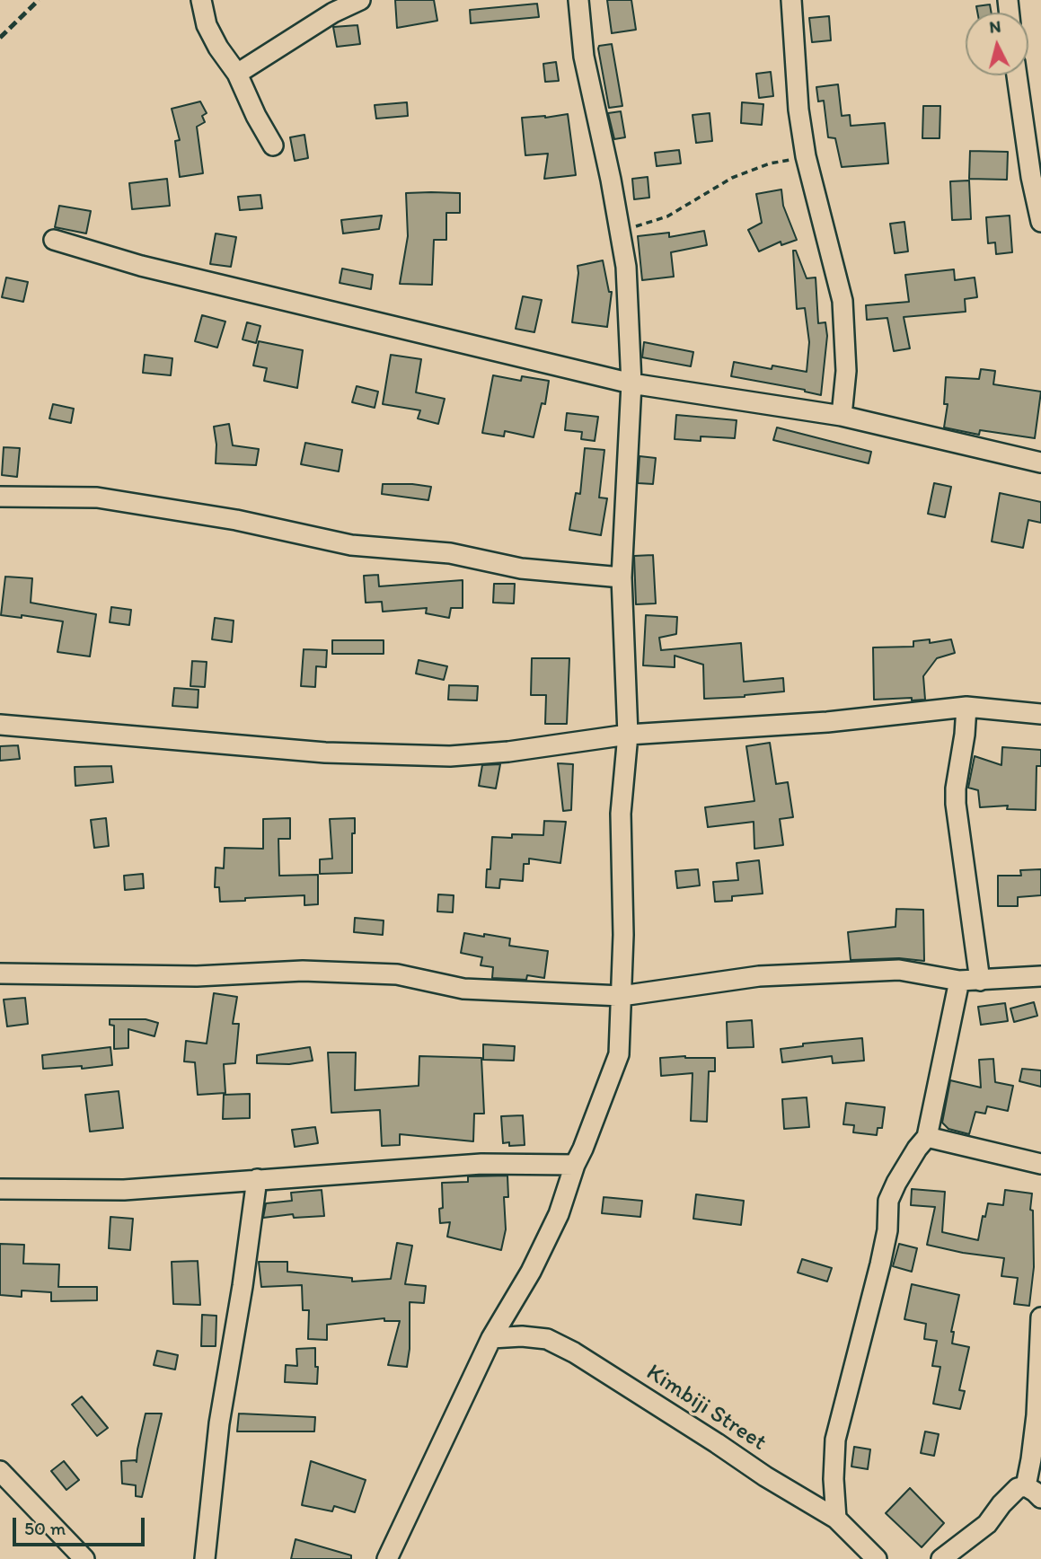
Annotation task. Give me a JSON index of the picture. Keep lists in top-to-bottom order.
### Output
{
  "streets": {
    "street": ["Kimbiji Street"]
  },
  "scale_bar": "50 m",
  "north": "top"
}
